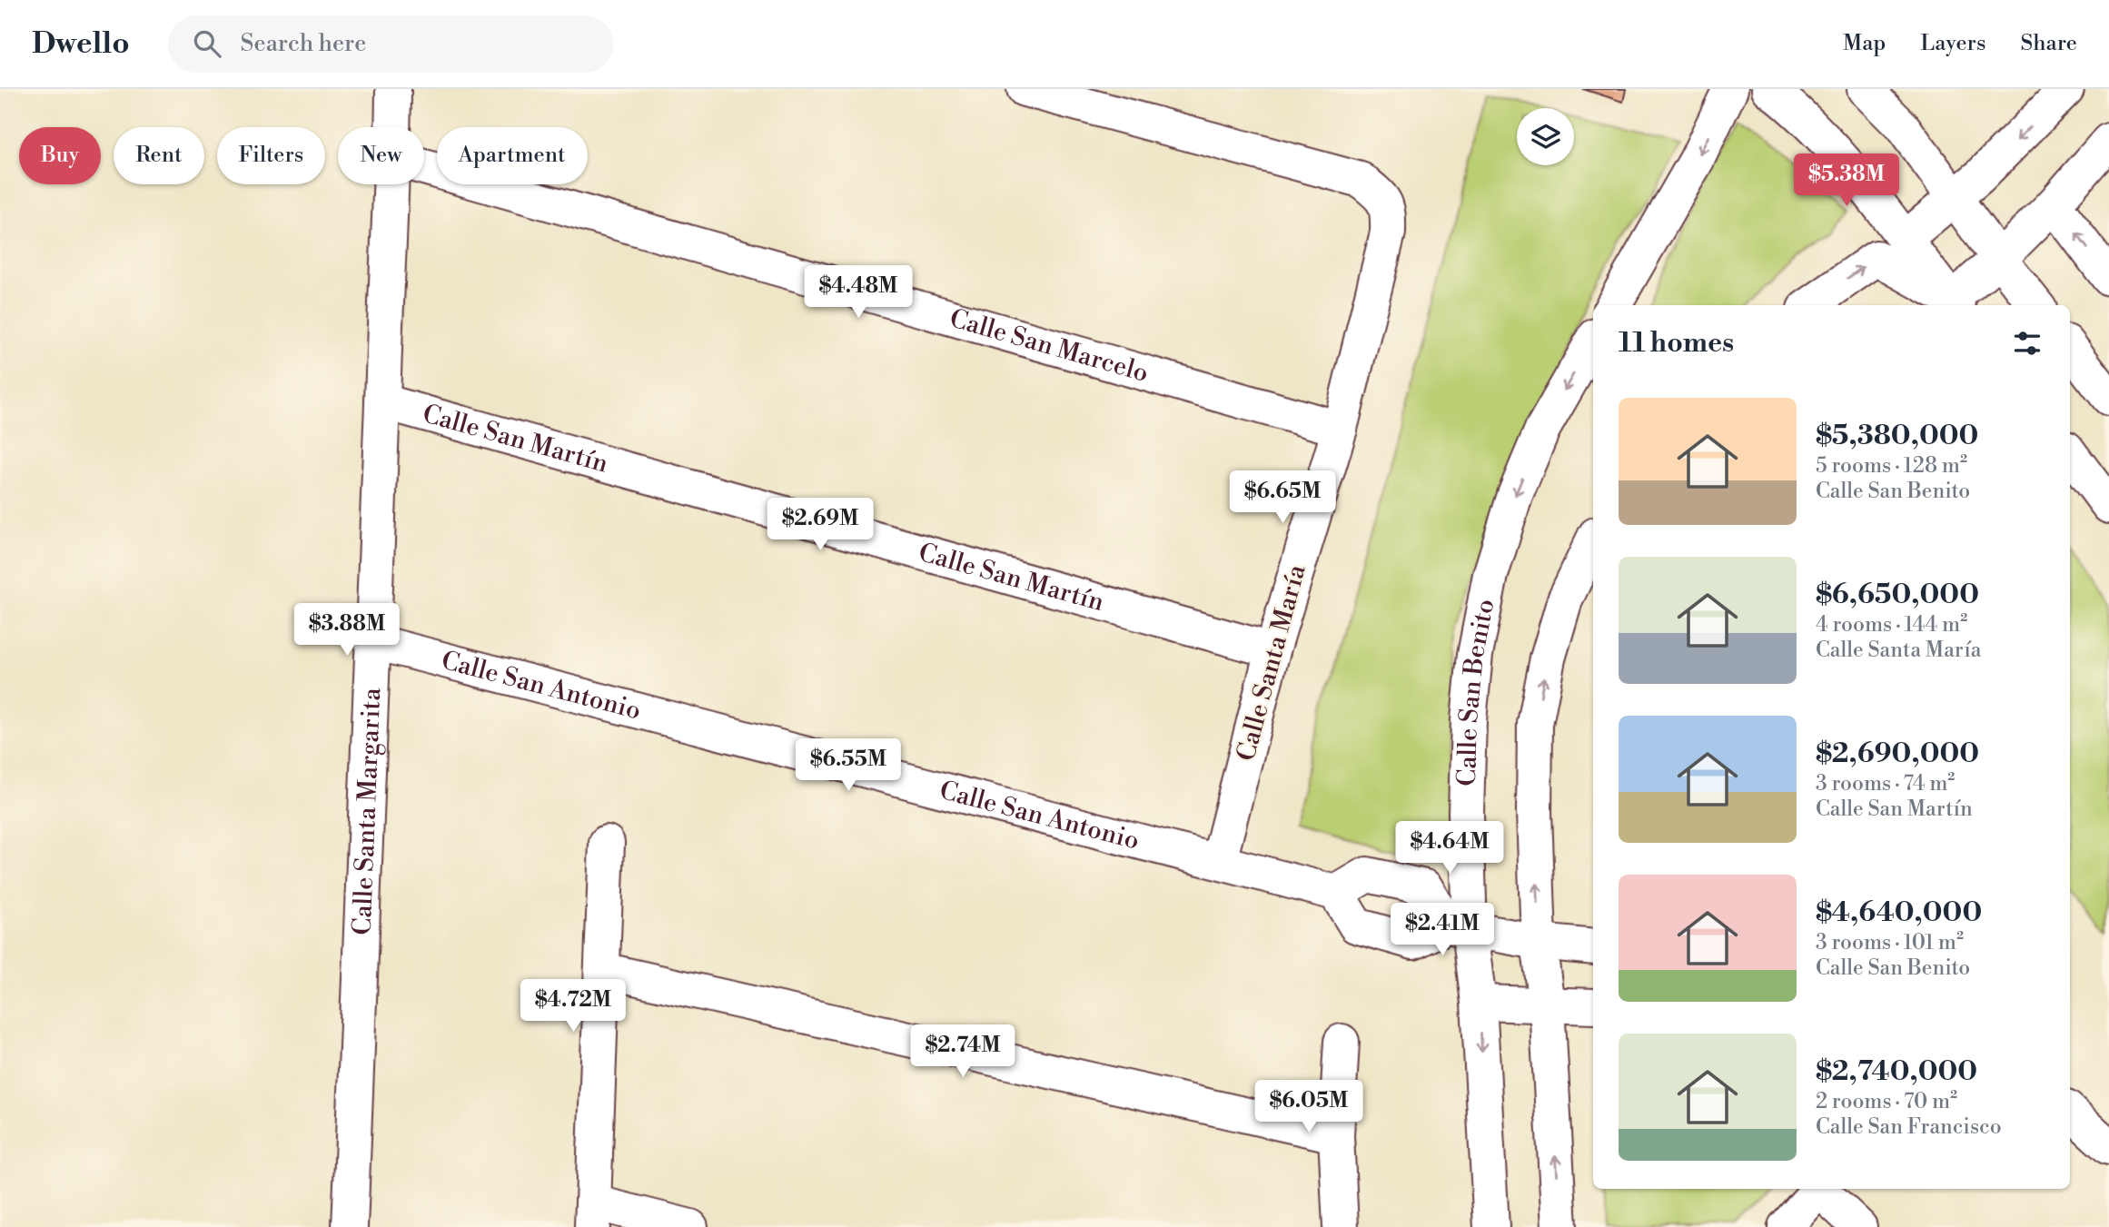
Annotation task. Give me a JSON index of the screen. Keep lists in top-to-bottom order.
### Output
{
  "streets": {
    "street": [
      "Calle San Marcelo",
      "Calle San Martín",
      "Calle Santa María",
      "Calle San Antonio",
      "Calle San Benito",
      "Calle Santa Margarita"
    ]
  },
  "crossings": [
    ["Calle San Marcelo", "Calle Santa María"],
    ["Calle San Martín", "Calle Santa María"],
    ["Calle San Martín", "Calle Santa Margarita"],
    ["Calle Santa María", "Calle San Antonio"],
    ["Calle San Antonio", "Calle Santa Margarita"]
  ],
  "page": {
    "header": "Dwello",
    "search": "Search here",
    "nav": ["Map", "Layers", "Share"],
    "chip": [
      "Buy",
      "Rent",
      "Filters",
      "New",
      "Apartment"
    ],
    "price": [
      "$5.38M",
      "$4.48M",
      "$6.65M",
      "$2.69M",
      "$3.88M",
      "$6.55M",
      "$4.64M",
      "$2.41M",
      "$4.72M",
      "$2.74M",
      "$6.05M"
    ],
    "heading": "11 homes",
    "list": [
      {
        "name": "$5,380,000",
        "note": "5 rooms · 128 m² · Calle San Benito"
      },
      {
        "name": "$6,650,000",
        "note": "4 rooms · 144 m² · Calle Santa María"
      },
      {
        "name": "$2,690,000",
        "note": "3 rooms · 74 m² · Calle San Martín"
      },
      {
        "name": "$4,640,000",
        "note": "3 rooms · 101 m² · Calle San Benito"
      },
      {
        "name": "$2,740,000",
        "note": "2 rooms · 70 m² · Calle San Francisco"
      }
    ]
  }
}
